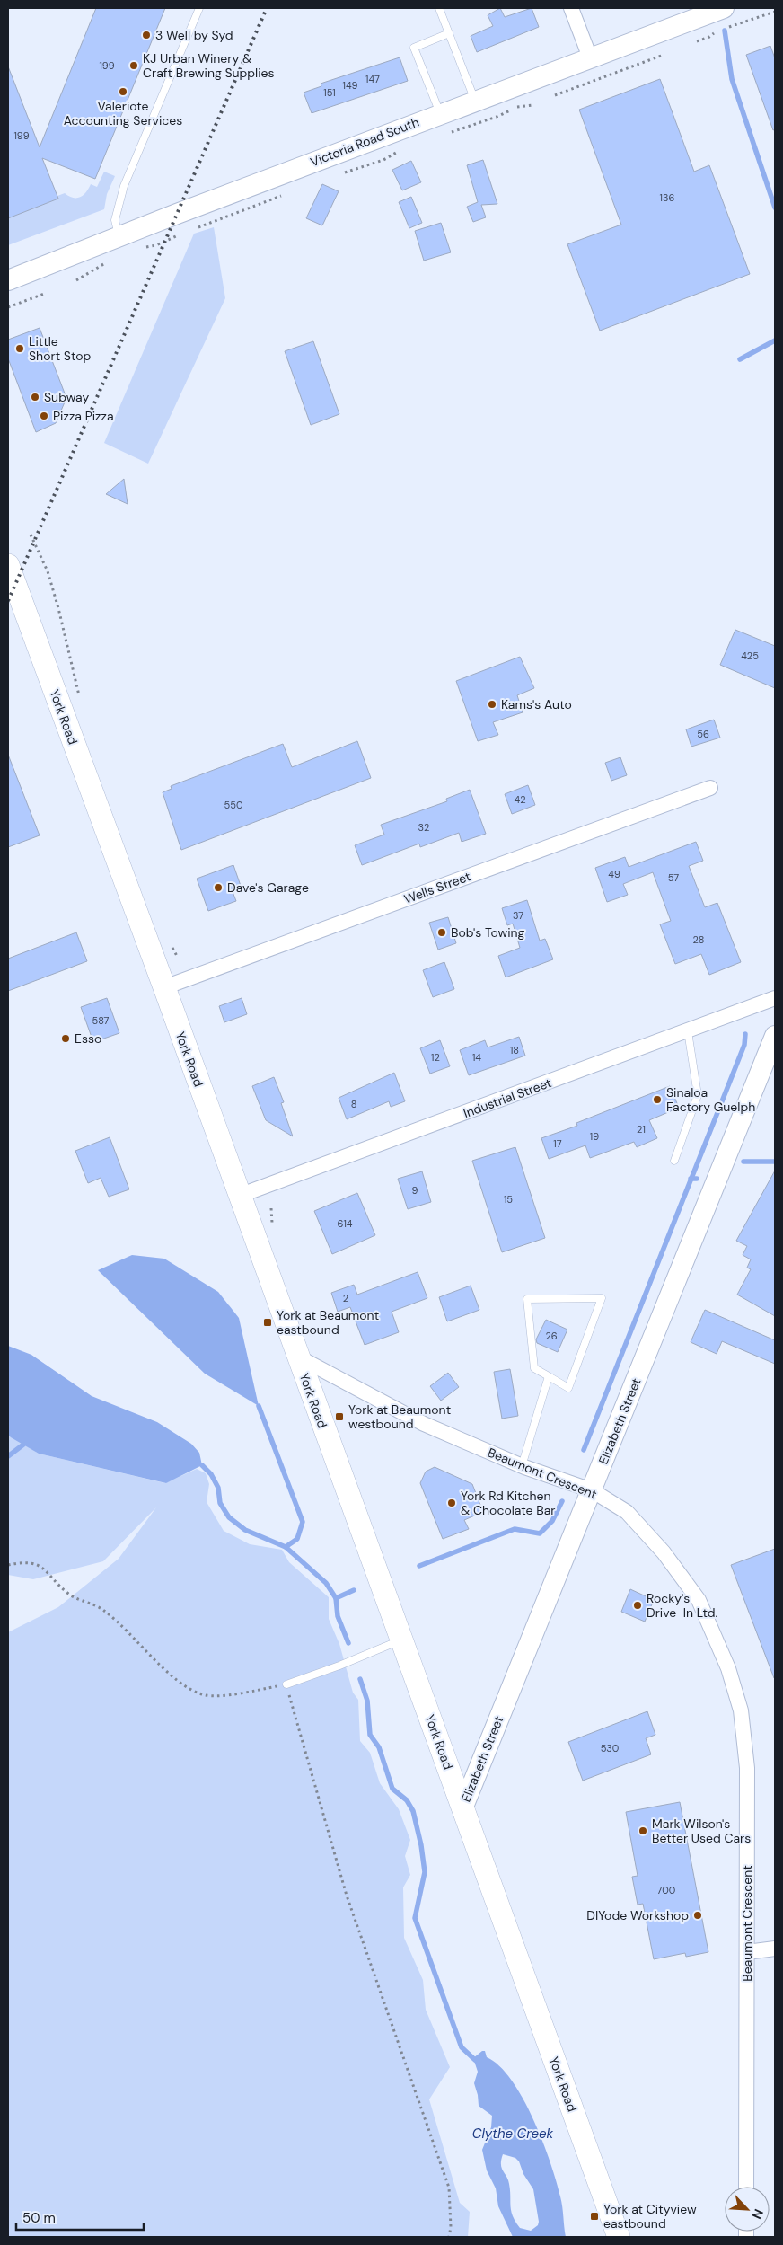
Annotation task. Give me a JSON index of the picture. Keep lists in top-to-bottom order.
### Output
{
  "streets": {
    "main road": ["York Road"],
    "street": [
      "Victoria Road South",
      "Wells Street",
      "Industrial Street",
      "Elizabeth Street",
      "Beaumont Crescent"
    ]
  },
  "crossings": [
    ["York Road", "Wells Street"],
    ["York Road", "Industrial Street"],
    ["York Road", "Elizabeth Street"],
    ["York Road", "Beaumont Crescent"],
    ["Elizabeth Street", "Beaumont Crescent"]
  ],
  "water": ["Clythe Creek"],
  "places": {
    "other": [
      "3 Well by Syd",
      "KJ Urban Winery & Craft Brewing Supplies",
      "Valeriote Accounting Services",
      "Little Short Stop",
      "Subway",
      "Pizza Pizza",
      "Kams's Auto",
      "Dave's Garage",
      "Bob's Towing",
      "Esso",
      "Sinaloa Factory Guelph",
      "York Rd Kitchen & Chocolate Bar",
      "Rocky's Drive-In Ltd.",
      "Mark Wilson's Better Used Cars",
      "DIYode Workshop"
    ],
    "transit": ["York at Beaumont eastbound", "York at Beaumont westbound", "York at Cityview eastbound"]
  },
  "house_numbers": [
    "199",
    "147",
    "149",
    "151",
    "199",
    "136",
    "425",
    "56",
    "42",
    "550",
    "32",
    "49",
    "57",
    "37",
    "28",
    "587",
    "18",
    "12",
    "14",
    "8",
    "21",
    "19",
    "17",
    "9",
    "15",
    "614",
    "2",
    "26",
    "530",
    "700"
  ],
  "scale_bar": "50 m",
  "north": "bottom right"
}
